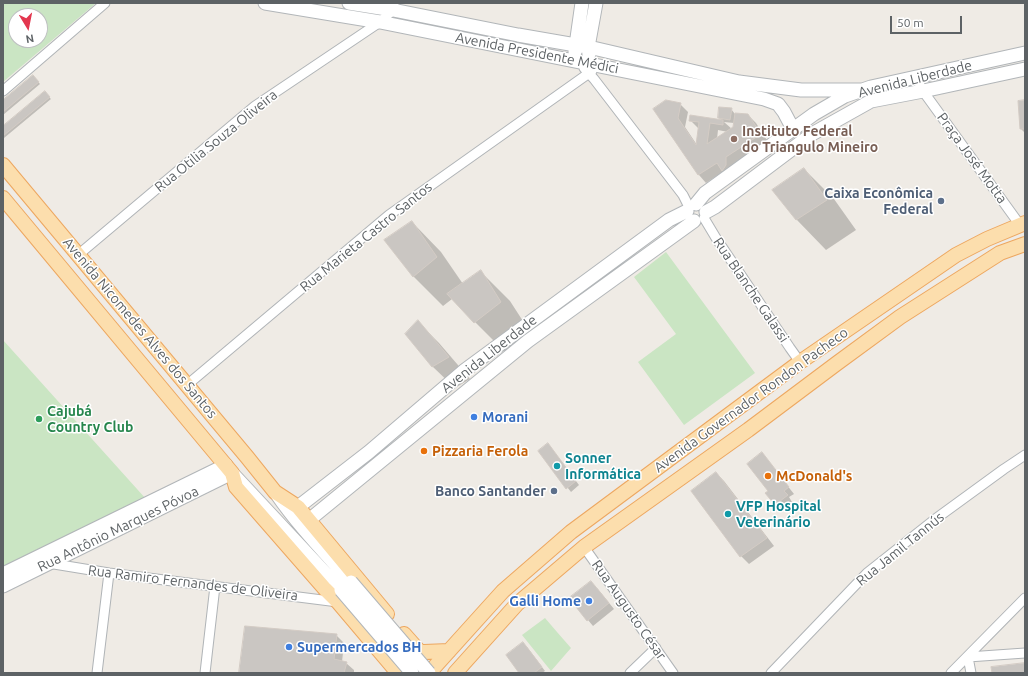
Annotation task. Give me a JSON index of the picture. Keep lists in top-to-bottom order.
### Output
{
  "streets": {
    "main road": [
      "Avenida Presidente Médici",
      "Avenida Liberdade",
      "Avenida Nicomedes Alves dos Santos",
      "Avenida Governador Rondon Pacheco",
      "Rua Antônio Marques Póvoa"
    ],
    "street": [
      "Rua Otilia Souza Oliveira",
      "Praça José Motta",
      "Rua Marieta Castro Santos",
      "Rua Blanche Galassi",
      "Rua Jamil Tannús",
      "Rua Ramiro Fernandes de Oliveira",
      "Rua Augusto César"
    ]
  },
  "crossings": [
    ["Avenida Presidente Médici", "Avenida Liberdade"],
    ["Avenida Presidente Médici", "Rua Otilia Souza Oliveira"],
    ["Avenida Presidente Médici", "Rua Marieta Castro Santos"],
    ["Avenida Presidente Médici", "Rua Blanche Galassi"],
    ["Avenida Liberdade", "Praça José Motta"],
    ["Avenida Liberdade", "Rua Blanche Galassi"],
    ["Avenida Liberdade", "Avenida Nicomedes Alves dos Santos"],
    ["Rua Otilia Souza Oliveira", "Avenida Nicomedes Alves dos Santos"],
    ["Praça José Motta", "Avenida Governador Rondon Pacheco"],
    ["Rua Marieta Castro Santos", "Rua Blanche Galassi"],
    ["Rua Marieta Castro Santos", "Avenida Nicomedes Alves dos Santos"],
    ["Rua Blanche Galassi", "Avenida Governador Rondon Pacheco"],
    ["Avenida Nicomedes Alves dos Santos", "Avenida Governador Rondon Pacheco"],
    ["Avenida Nicomedes Alves dos Santos", "Rua Antônio Marques Póvoa"],
    ["Avenida Nicomedes Alves dos Santos", "Rua Ramiro Fernandes de Oliveira"],
    ["Avenida Governador Rondon Pacheco", "Rua Augusto César"],
    ["Rua Antônio Marques Póvoa", "Rua Ramiro Fernandes de Oliveira"]
  ],
  "places": [
    "Instituto Federal do Triangulo Mineiro",
    "Caixa Econômica Federal",
    "Morani",
    "Cajubá Country Club",
    "Pizzaria Ferola",
    "Sonner Informática",
    "McDonald's",
    "Banco Santander",
    "VFP Hospital Veterinário",
    "Galli Home",
    "Supermercados BH"
  ],
  "scale_bar": "50 m",
  "north": "bottom"
}
